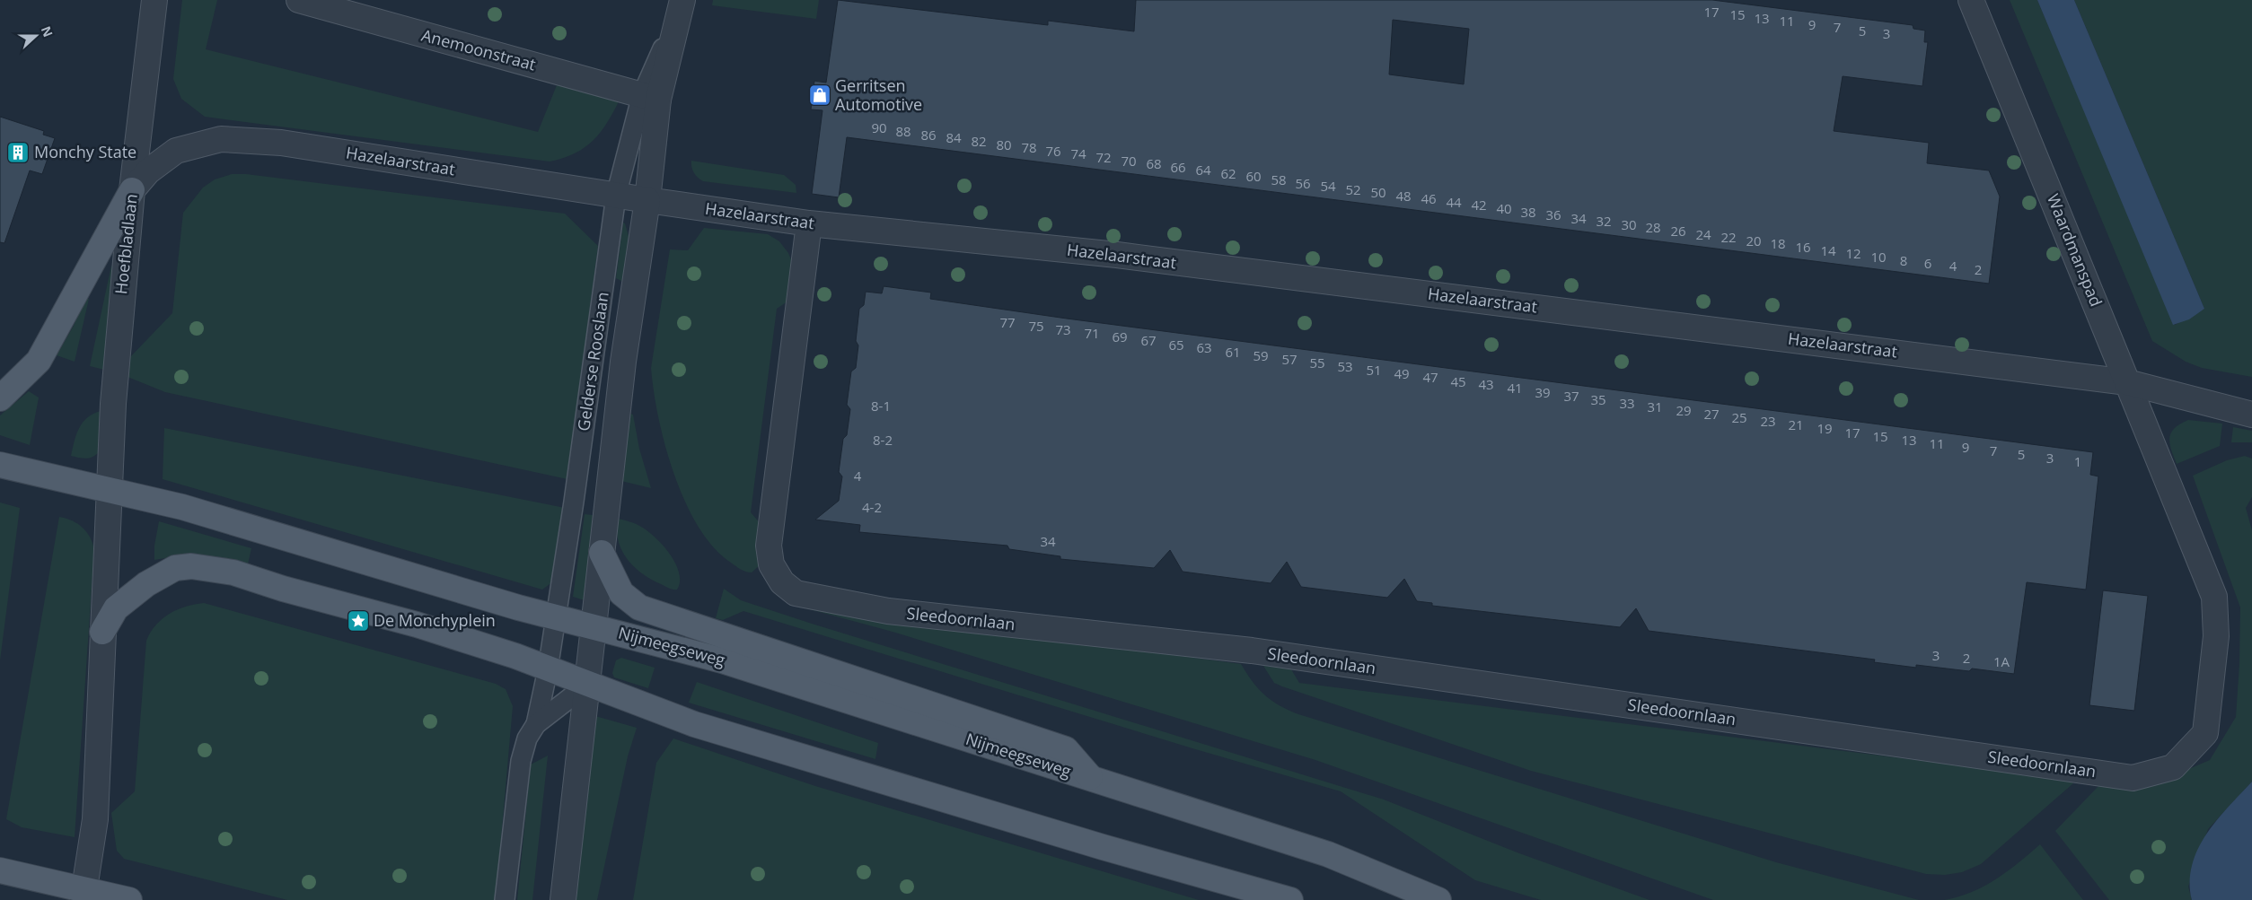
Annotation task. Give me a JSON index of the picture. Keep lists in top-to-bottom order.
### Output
{
  "streets": {
    "main road": ["Nijmeegseweg"],
    "street": [
      "Anemoonstraat",
      "Hazelaarstraat",
      "Hoefbladlaan",
      "Waardmanspad",
      "Gelderse Rooslaan",
      "Sleedoornlaan"
    ]
  },
  "crossings": [
    ["Anemoonstraat", "Gelderse Rooslaan"],
    ["Hazelaarstraat", "Hoefbladlaan"],
    ["Hazelaarstraat", "Waardmanspad"],
    ["Hazelaarstraat", "Gelderse Rooslaan"],
    ["Hazelaarstraat", "Sleedoornlaan"],
    ["Waardmanspad", "Sleedoornlaan"],
    ["Gelderse Rooslaan", "Nijmeegseweg"]
  ],
  "places": {
    "shop": ["Gerritsen Automotive"],
    "building": ["Monchy State"],
    "place": ["De Monchyplein"]
  },
  "house_numbers": [
    "17",
    "15",
    "13",
    "11",
    "9",
    "7",
    "5",
    "3",
    "90",
    "88",
    "86",
    "84",
    "82",
    "80",
    "78",
    "76",
    "74",
    "72",
    "70",
    "68",
    "66",
    "64",
    "62",
    "60",
    "58",
    "56",
    "54",
    "52",
    "50",
    "48",
    "46",
    "44",
    "42",
    "40",
    "38",
    "36",
    "34",
    "32",
    "30",
    "28",
    "26",
    "24",
    "22",
    "20",
    "18",
    "16",
    "14",
    "12",
    "10",
    "8",
    "6",
    "4",
    "2",
    "77",
    "75",
    "73",
    "71",
    "69",
    "67",
    "65",
    "63",
    "61",
    "59",
    "57",
    "55",
    "53",
    "51",
    "49",
    "47",
    "45",
    "43",
    "41",
    "39",
    "37",
    "35",
    "33",
    "8-1",
    "31",
    "29",
    "27",
    "25",
    "23",
    "21",
    "19",
    "17",
    "15",
    "8-2",
    "13",
    "11",
    "9",
    "7",
    "5",
    "3",
    "1",
    "4",
    "4-2",
    "34",
    "3",
    "2",
    "1A"
  ],
  "north": "right"
}
